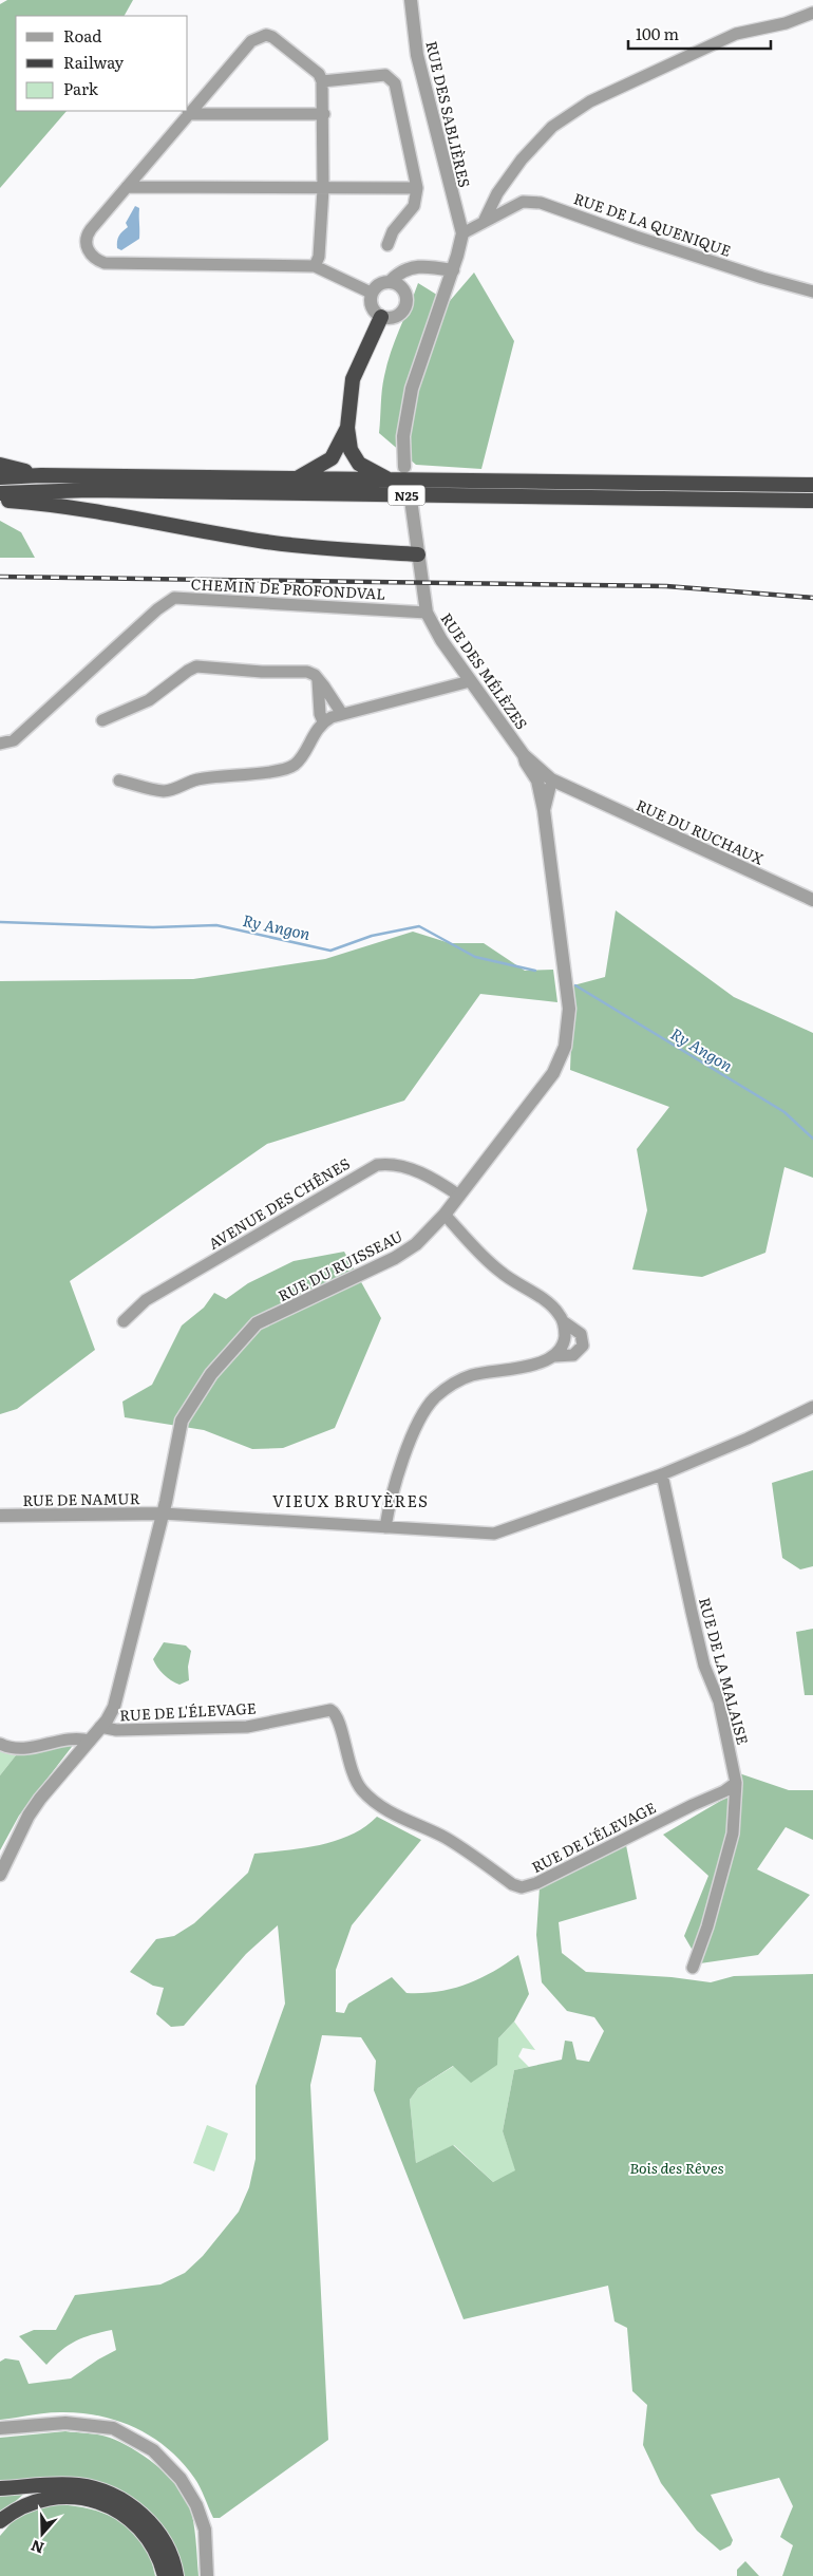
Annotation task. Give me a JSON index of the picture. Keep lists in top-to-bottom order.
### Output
{
  "streets": {
    "highway": ["N25"],
    "street": [
      "RUE DES SABLIÈRES",
      "RUE DE LA QUENIQUE",
      "CHEMIN DE PROFONDVAL",
      "RUE DES MÉLÈZES",
      "RUE DU RUCHAUX",
      "AVENUE DES CHÊNES",
      "RUE DU RUISSEAU",
      "RUE DE NAMUR",
      "RUE DE LA MALAISE",
      "RUE DE L'ÉLEVAGE"
    ]
  },
  "crossings": [
    ["RUE DES SABLIÈRES", "RUE DE LA QUENIQUE"],
    ["CHEMIN DE PROFONDVAL", "RUE DES MÉLÈZES"],
    ["RUE DES MÉLÈZES", "RUE DU RUCHAUX"],
    ["RUE DES MÉLÈZES", "RUE DU RUISSEAU"],
    ["AVENUE DES CHÊNES", "RUE DU RUISSEAU"],
    ["RUE DU RUISSEAU", "RUE DE NAMUR"],
    ["RUE DU RUISSEAU", "RUE DE L'ÉLEVAGE"],
    ["RUE DE LA MALAISE", "RUE DE L'ÉLEVAGE"]
  ],
  "districts": ["VIEUX BRUYÈRES"],
  "water": ["Ry Angon"],
  "parks": ["Bois des Rêves"],
  "legend": ["Road", "Railway", "Park"],
  "scale_bar": "100 m",
  "north": "bottom"
}
